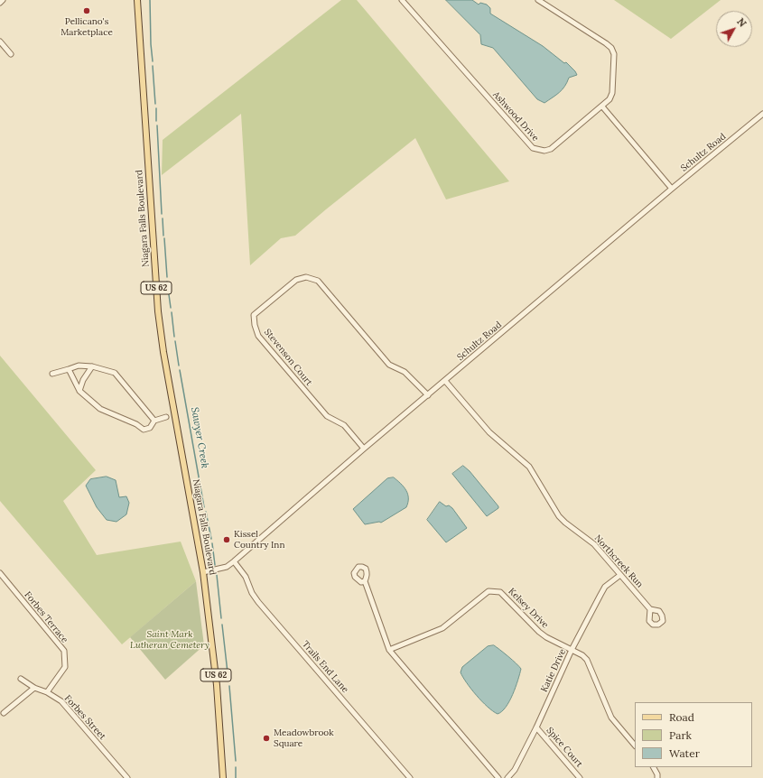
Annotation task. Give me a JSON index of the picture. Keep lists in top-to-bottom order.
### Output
{
  "streets": {
    "main road": ["Niagara Falls Boulevard", "US 62"],
    "street": [
      "Ashwood Drive",
      "Schultz Road",
      "Stevenson Court",
      "Northcreek Run",
      "Kelsey Drive",
      "Forbes Terrace",
      "Trails End Lane",
      "Katie Drive",
      "Forbes Street",
      "Spice Court"
    ]
  },
  "crossings": [
    ["Schultz Road", "Niagara Falls Boulevard"],
    ["Schultz Road", "Stevenson Court"],
    ["Schultz Road", "Northcreek Run"],
    ["Schultz Road", "Trails End Lane"],
    ["Northcreek Run", "Katie Drive"],
    ["Kelsey Drive", "Katie Drive"],
    ["Forbes Terrace", "Forbes Street"],
    ["Katie Drive", "Spice Court"]
  ],
  "water": ["Sawyer Creek"],
  "parks": ["Saint Mark Lutheran Cemetery"],
  "places": ["Pellicano's Marketplace", "Kissel Country Inn", "Meadowbrook Square"],
  "legend": ["Road", "Park", "Water"],
  "north": "top right"
}
